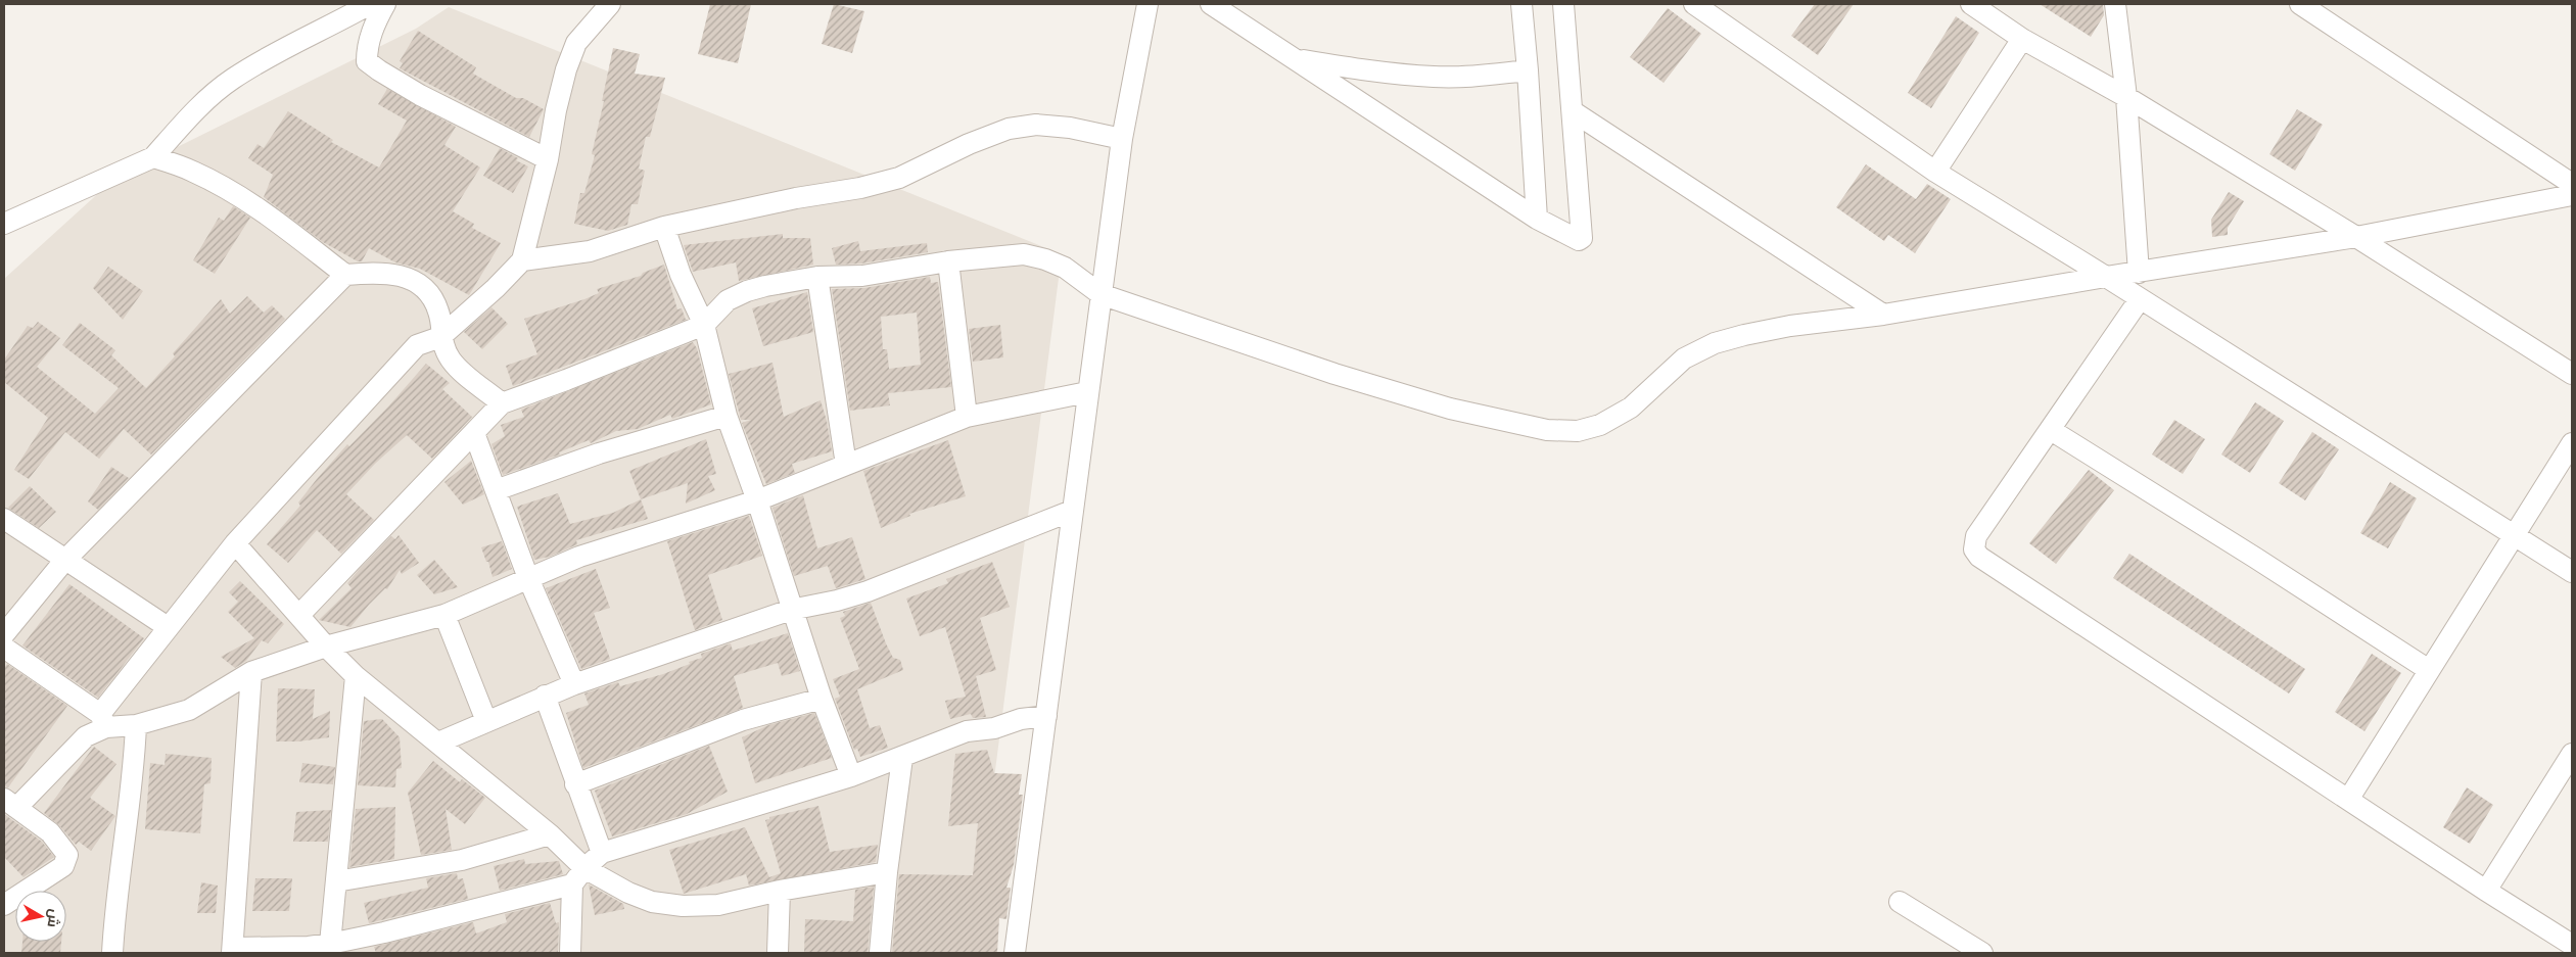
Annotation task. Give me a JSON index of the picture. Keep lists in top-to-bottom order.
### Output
{
  "north": "right"
}
